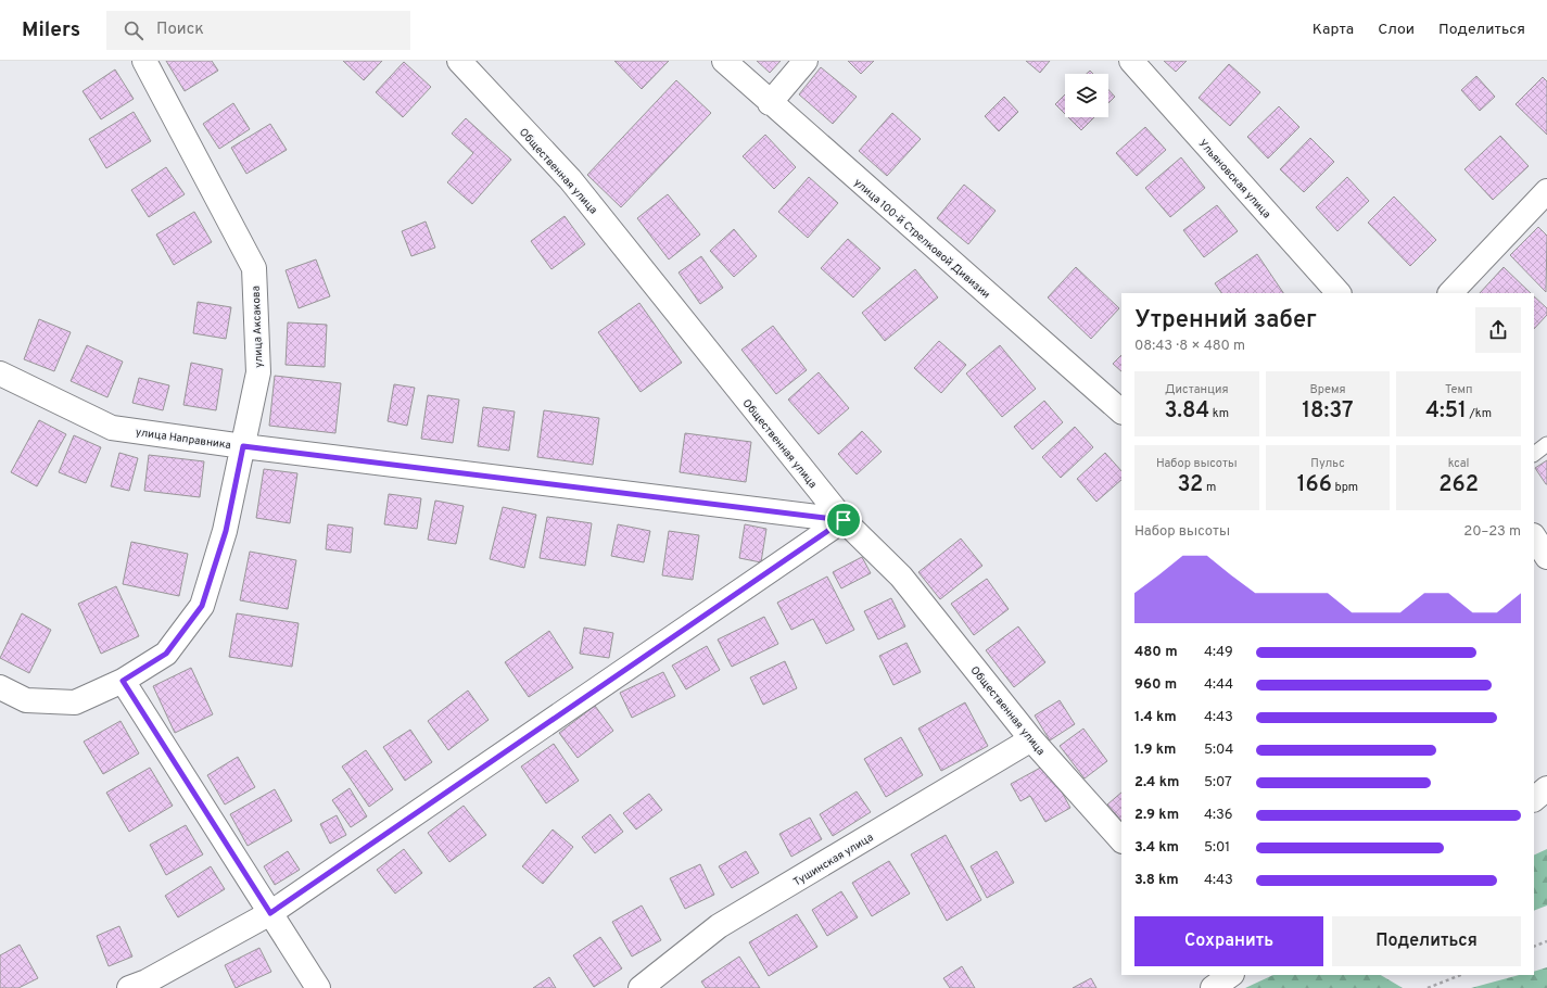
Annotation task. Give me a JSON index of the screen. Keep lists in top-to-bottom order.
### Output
{
  "streets": {
    "street": [
      "Общественная улица",
      "Ульяновская улица",
      "улица 100-й Стрелковой Дивизии",
      "улица Аксакова",
      "улица Направника",
      "Тушинская улица"
    ]
  },
  "crossings": [
    ["Общественная улица", "улица Направника"],
    ["Общественная улица", "Тушинская улица"],
    ["улица Аксакова", "улица Направника"]
  ],
  "page": {
    "header": "Milers",
    "search": "Поиск",
    "nav": ["Карта", "Слои", "Поделиться"],
    "heading": ["Утренний забег", "08:43 · 8 × 480 m"],
    "stats": [
      ["Дистанция", "3.84 km"],
      ["Время", "18:37"],
      ["Темп", "4:51 /km"],
      ["Набор высоты", "32 m"],
      ["Пульс", "166 bpm"],
      ["kcal", "262"]
    ],
    "chart": ["Набор высоты", "20–23 m"],
    "list": [
      {
        "name": "480 m",
        "note": "4:49"
      },
      {
        "name": "960 m",
        "note": "4:44"
      },
      {
        "name": "1.4 km",
        "note": "4:43"
      },
      {
        "name": "1.9 km",
        "note": "5:04"
      },
      {
        "name": "2.4 km",
        "note": "5:07"
      },
      {
        "name": "2.9 km",
        "note": "4:36"
      },
      {
        "name": "3.4 km",
        "note": "5:01"
      },
      {
        "name": "3.8 km",
        "note": "4:43"
      }
    ],
    "buttons": ["Сохранить", "Поделиться"]
  }
}
